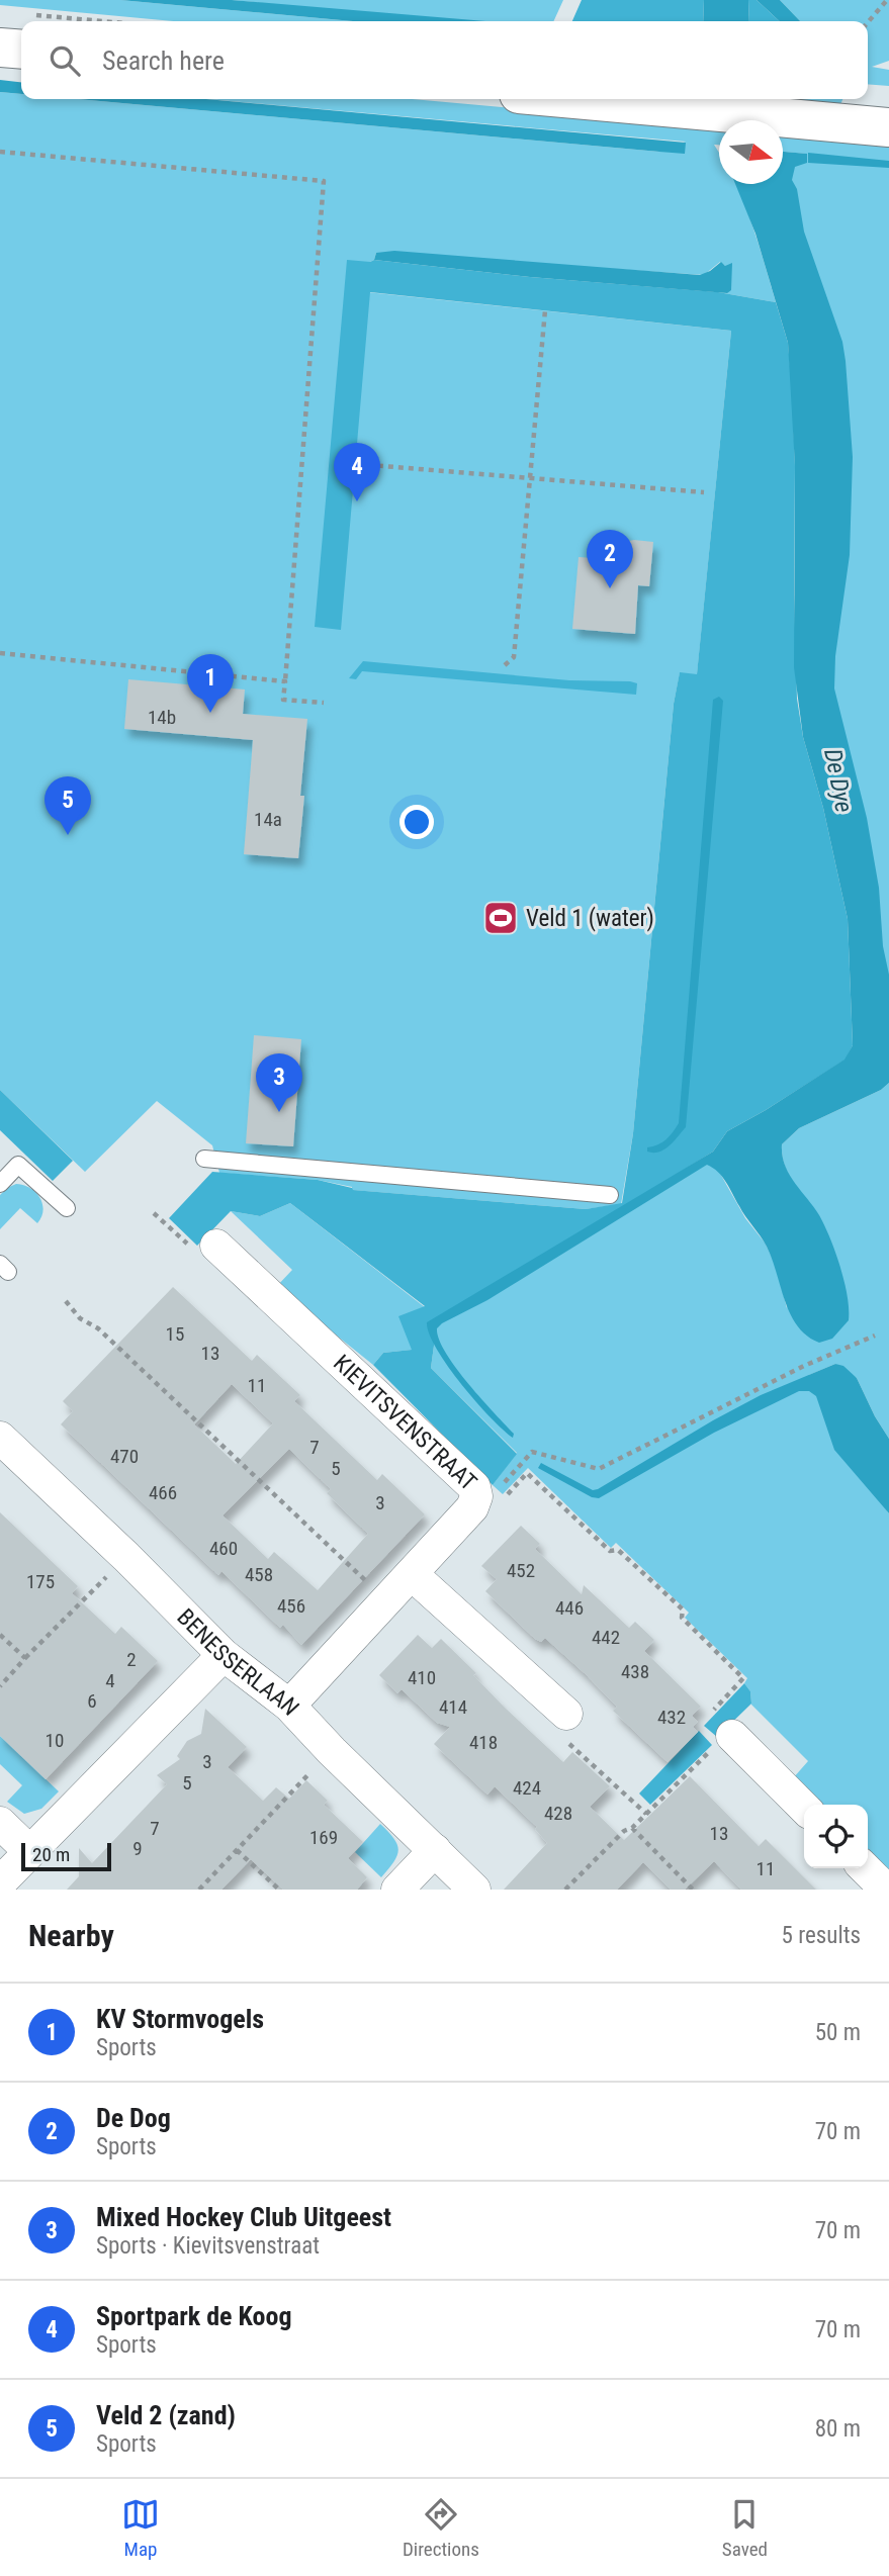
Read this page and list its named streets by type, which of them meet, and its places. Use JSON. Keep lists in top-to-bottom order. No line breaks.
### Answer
{"streets":{"street":["KIEVITSVENSTRAAT","BENESSERLAAN"]},"crossings":[["KIEVITSVENSTRAAT","BENESSERLAAN"]],"water":["De Dye"],"places":{"sports":["Veld 1 (water)"]},"house_numbers":["14b","14a","15","13","11","7","470","5","466","3","460","452","458","175","456","446","442","2","438","410","4","6","414","432","10","418","3","5","424","428","7","13","169","9","11"],"scale_bar":"20 m","north":"right","page":{"search":"Search here","pins":["4","2","1","5","3"],"scale":"20 m","heading":["Nearby","5 results"],"list":[{"mark":"1","name":"KV Stormvogels","note":"Sports","value":"50 m"},{"mark":"2","name":"De Dog","note":"Sports","value":"70 m"},{"mark":"3","name":"Mixed Hockey Club Uitgeest","note":"Sports · Kievitsvenstraat","value":"70 m"},{"mark":"4","name":"Sportpark de Koog","note":"Sports","value":"70 m"},{"mark":"5","name":"Veld 2 (zand)","note":"Sports","value":"80 m"}],"nav":["Map","Directions","Saved"]}}
